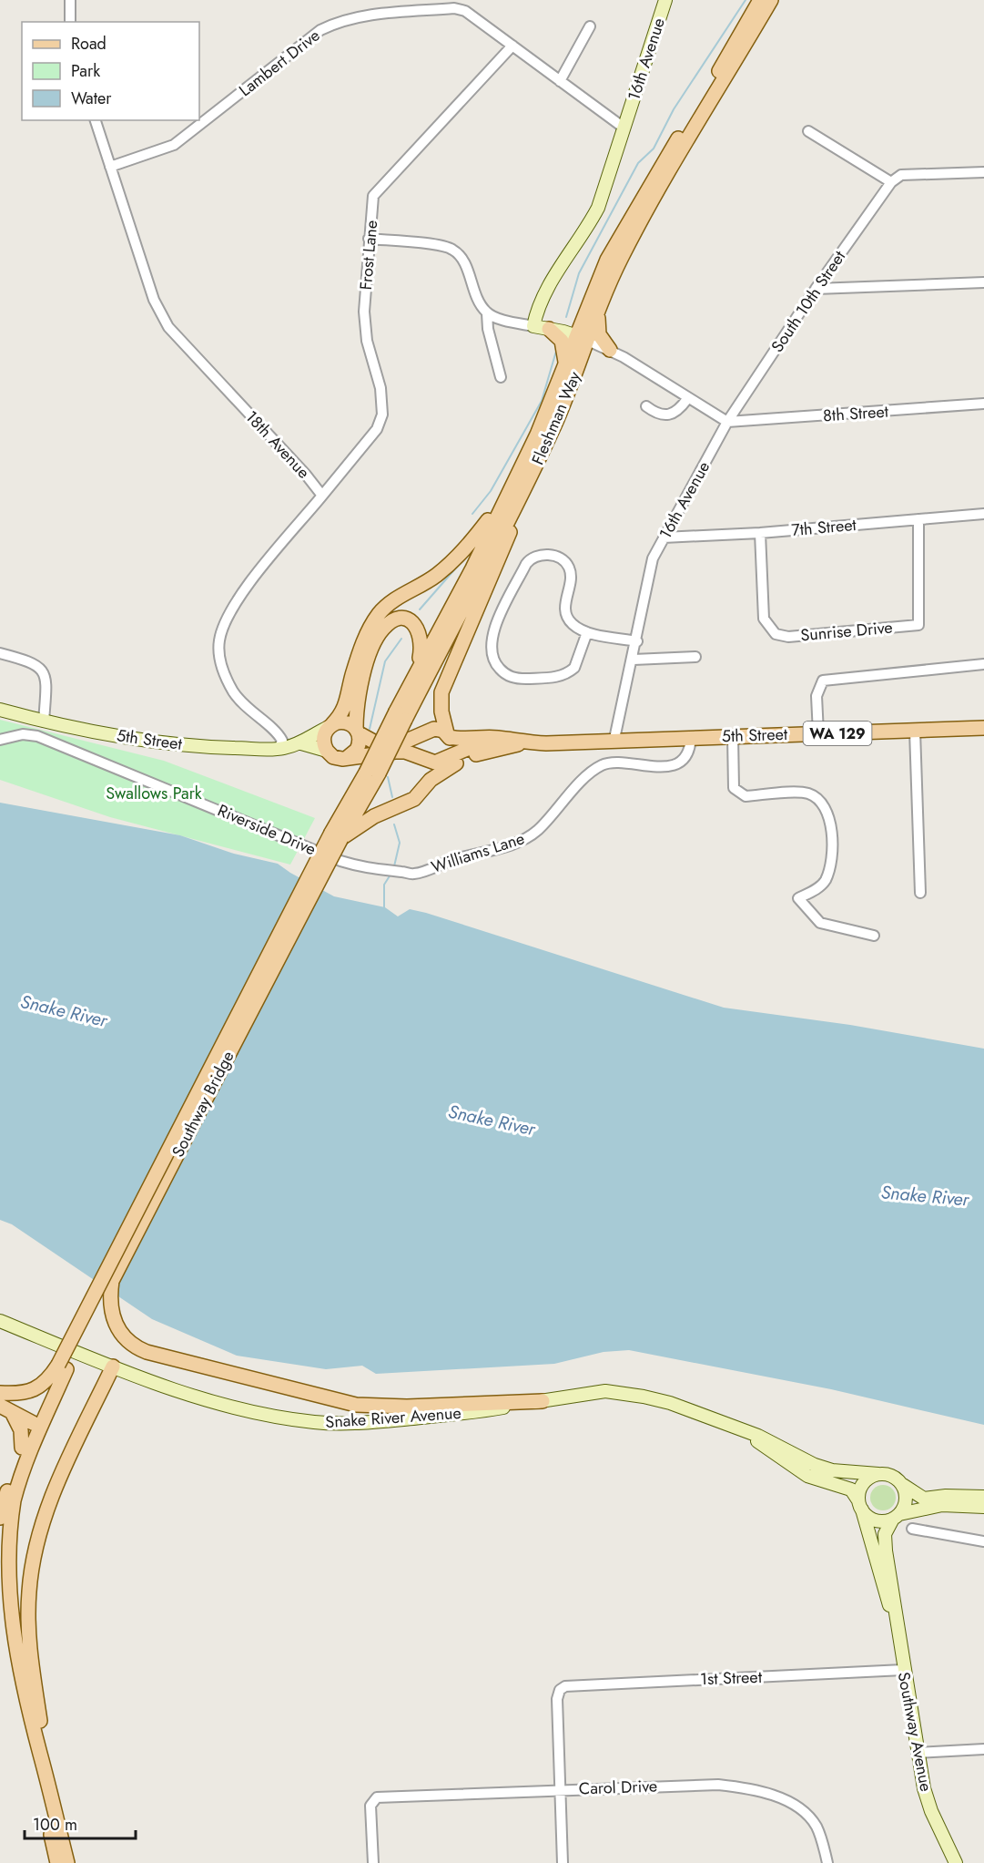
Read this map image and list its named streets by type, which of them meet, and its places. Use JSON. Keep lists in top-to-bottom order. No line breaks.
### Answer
{"streets":{"main road":["16th Avenue","Fleshman Way","WA 129","5th Street","Southway Bridge","Snake River Avenue","Southway Avenue"],"street":["Lambert Drive","Frost Lane","South 10th Street","8th Street","18th Avenue","7th Street","Sunrise Drive","Riverside Drive","Williams Lane","1st Street","Carol Drive"]},"crossings":[["16th Avenue","Lambert Drive"],["16th Avenue","South 10th Street"],["16th Avenue","8th Street"],["16th Avenue","7th Street"],["16th Avenue","5th Street"],["Lambert Drive","Frost Lane"],["Lambert Drive","18th Avenue"],["Frost Lane","18th Avenue"],["South 10th Street","8th Street"],["Fleshman Way","Southway Bridge"],["7th Street","Sunrise Drive"],["5th Street","Williams Lane"],["Riverside Drive","Williams Lane"],["Snake River Avenue","Southway Avenue"],["1st Street","Southway Avenue"],["1st Street","Carol Drive"]],"water":["Snake River"],"parks":["Swallows Park"],"legend":["Road","Park","Water"],"scale_bar":"100 m"}
